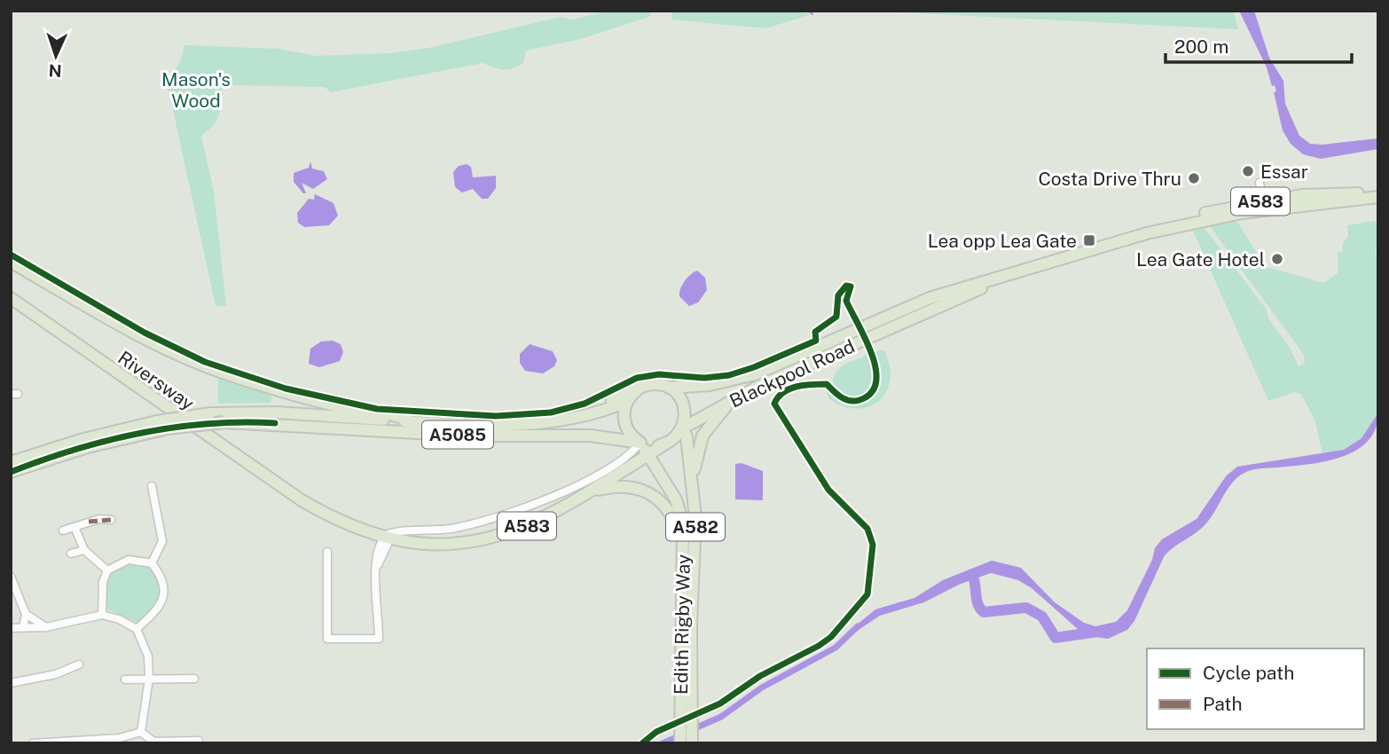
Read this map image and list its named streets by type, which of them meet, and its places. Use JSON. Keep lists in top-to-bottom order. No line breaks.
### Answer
{"streets":{"highway":["A583","Blackpool Road","Riversway","A5085","A582","Edith Rigby Way"]},"crossings":[["Blackpool Road","Riversway"],["Blackpool Road","A5085"],["Blackpool Road","Edith Rigby Way"],["Riversway","A5085"],["Riversway","Edith Rigby Way"],["A5085","Edith Rigby Way"]],"parks":["Mason's Wood"],"places":{"other":["Essar","Costa Drive Thru","Lea Gate Hotel"],"transit":["Lea opp Lea Gate"]},"legend":["Cycle path","Path"],"scale_bar":"200 m","north":"bottom"}
